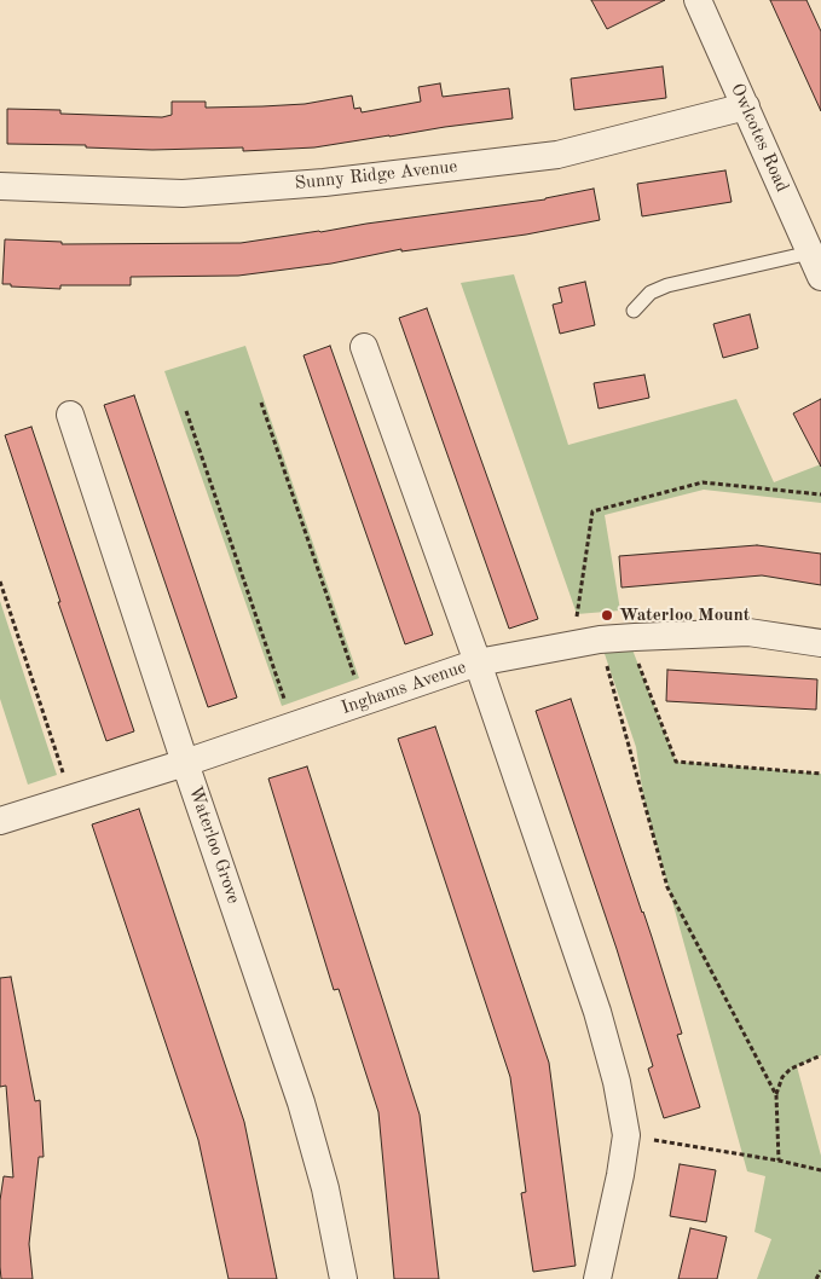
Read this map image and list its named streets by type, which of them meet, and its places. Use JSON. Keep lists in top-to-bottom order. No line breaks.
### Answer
{"streets":{"street":["Owlcotes Road","Sunny Ridge Avenue","Inghams Avenue","Waterloo Grove"]},"crossings":[["Owlcotes Road","Sunny Ridge Avenue"],["Inghams Avenue","Waterloo Grove"]],"places":["Waterloo Mount"]}
